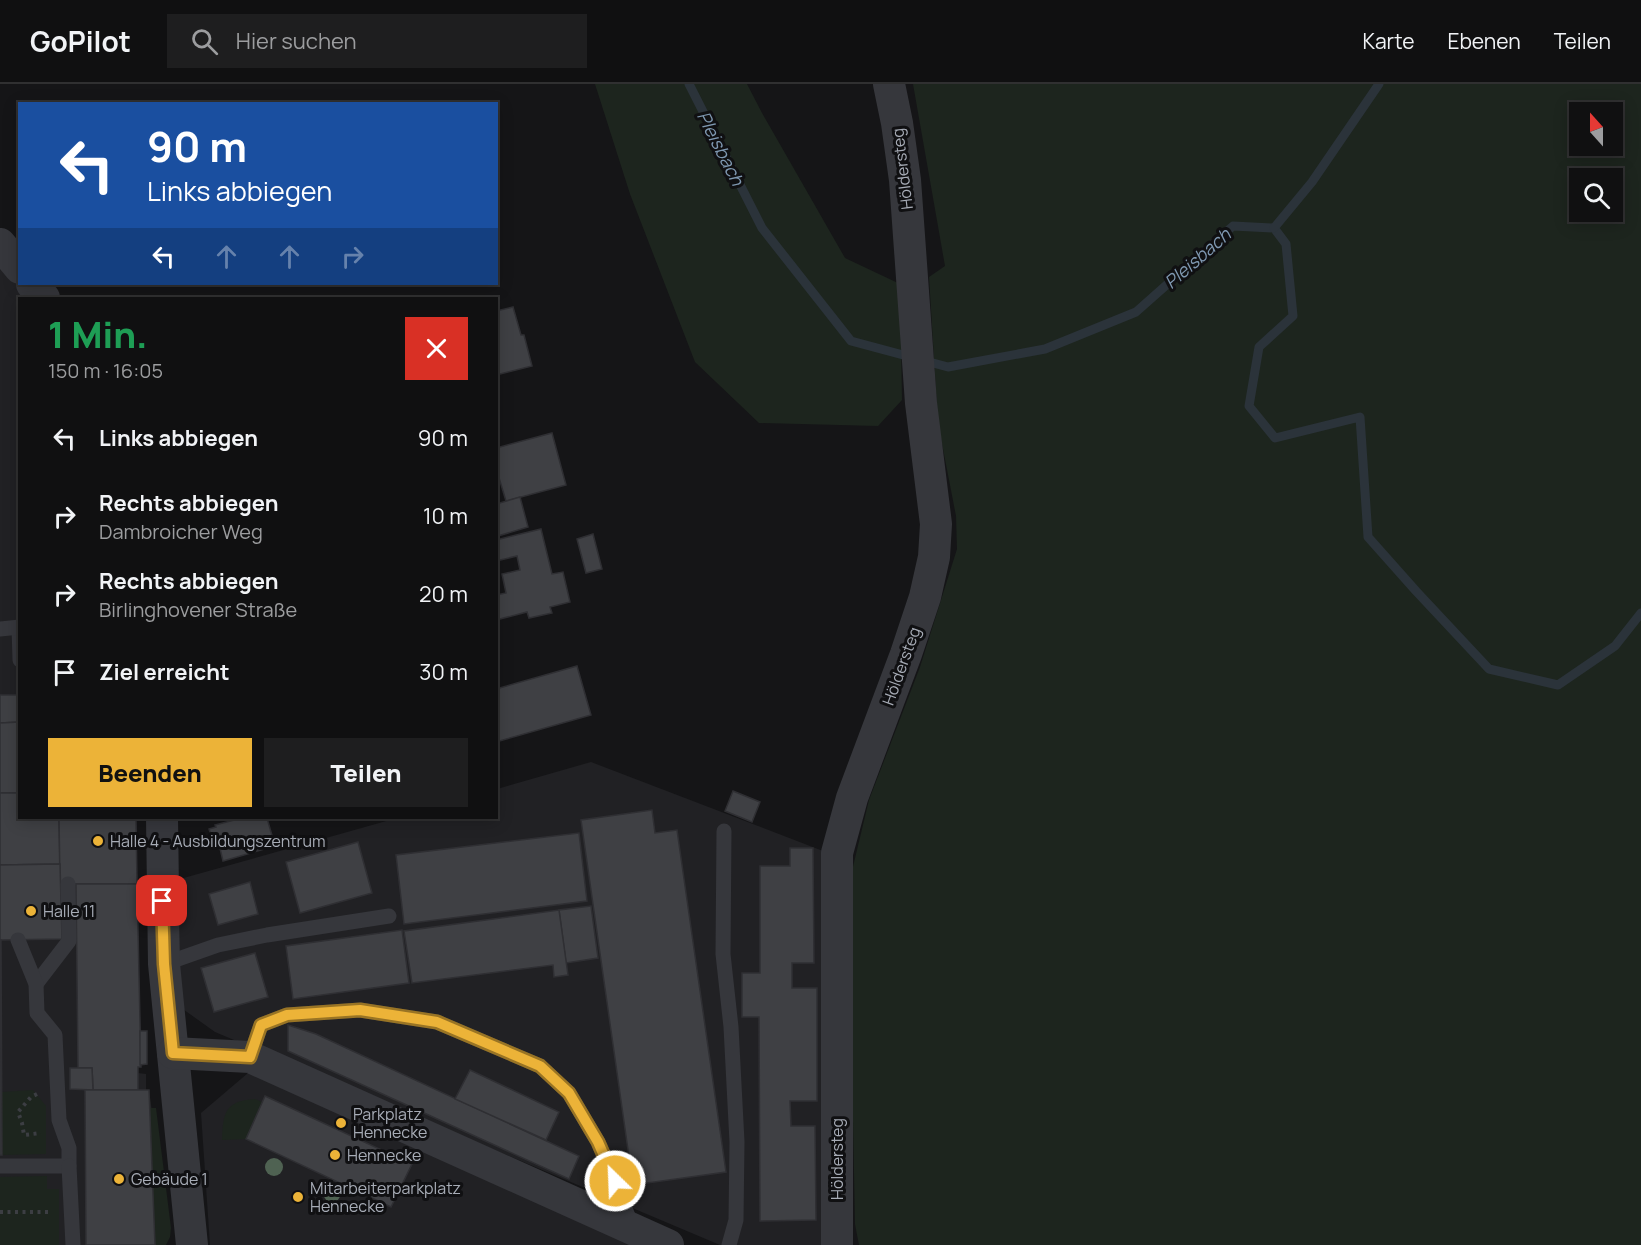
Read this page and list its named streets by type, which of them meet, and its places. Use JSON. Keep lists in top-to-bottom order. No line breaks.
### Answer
{"streets":{"street":["Höldersteg"]},"water":["Pleisbach"],"places":["Halle 4 - Ausbildungszentrum","Halle 11","Parkplatz Hennecke","Hennecke","Gebäude 1","Mitarbeiterparkplatz Hennecke"],"north":"top","page":{"header":"GoPilot","search":"Hier suchen","nav":["Karte","Ebenen","Teilen"],"turn":["90 m","Links abbiegen"],"heading":["1 Min.","150 m · 16:05"],"list":[{"name":"Links abbiegen","value":"90 m"},{"name":"Rechts abbiegen","note":"Dambroicher Weg","value":"10 m"},{"name":"Rechts abbiegen","note":"Birlinghovener Straße","value":"20 m"},{"name":"Ziel erreicht","value":"30 m"}],"buttons":["Beenden","Teilen"]}}
